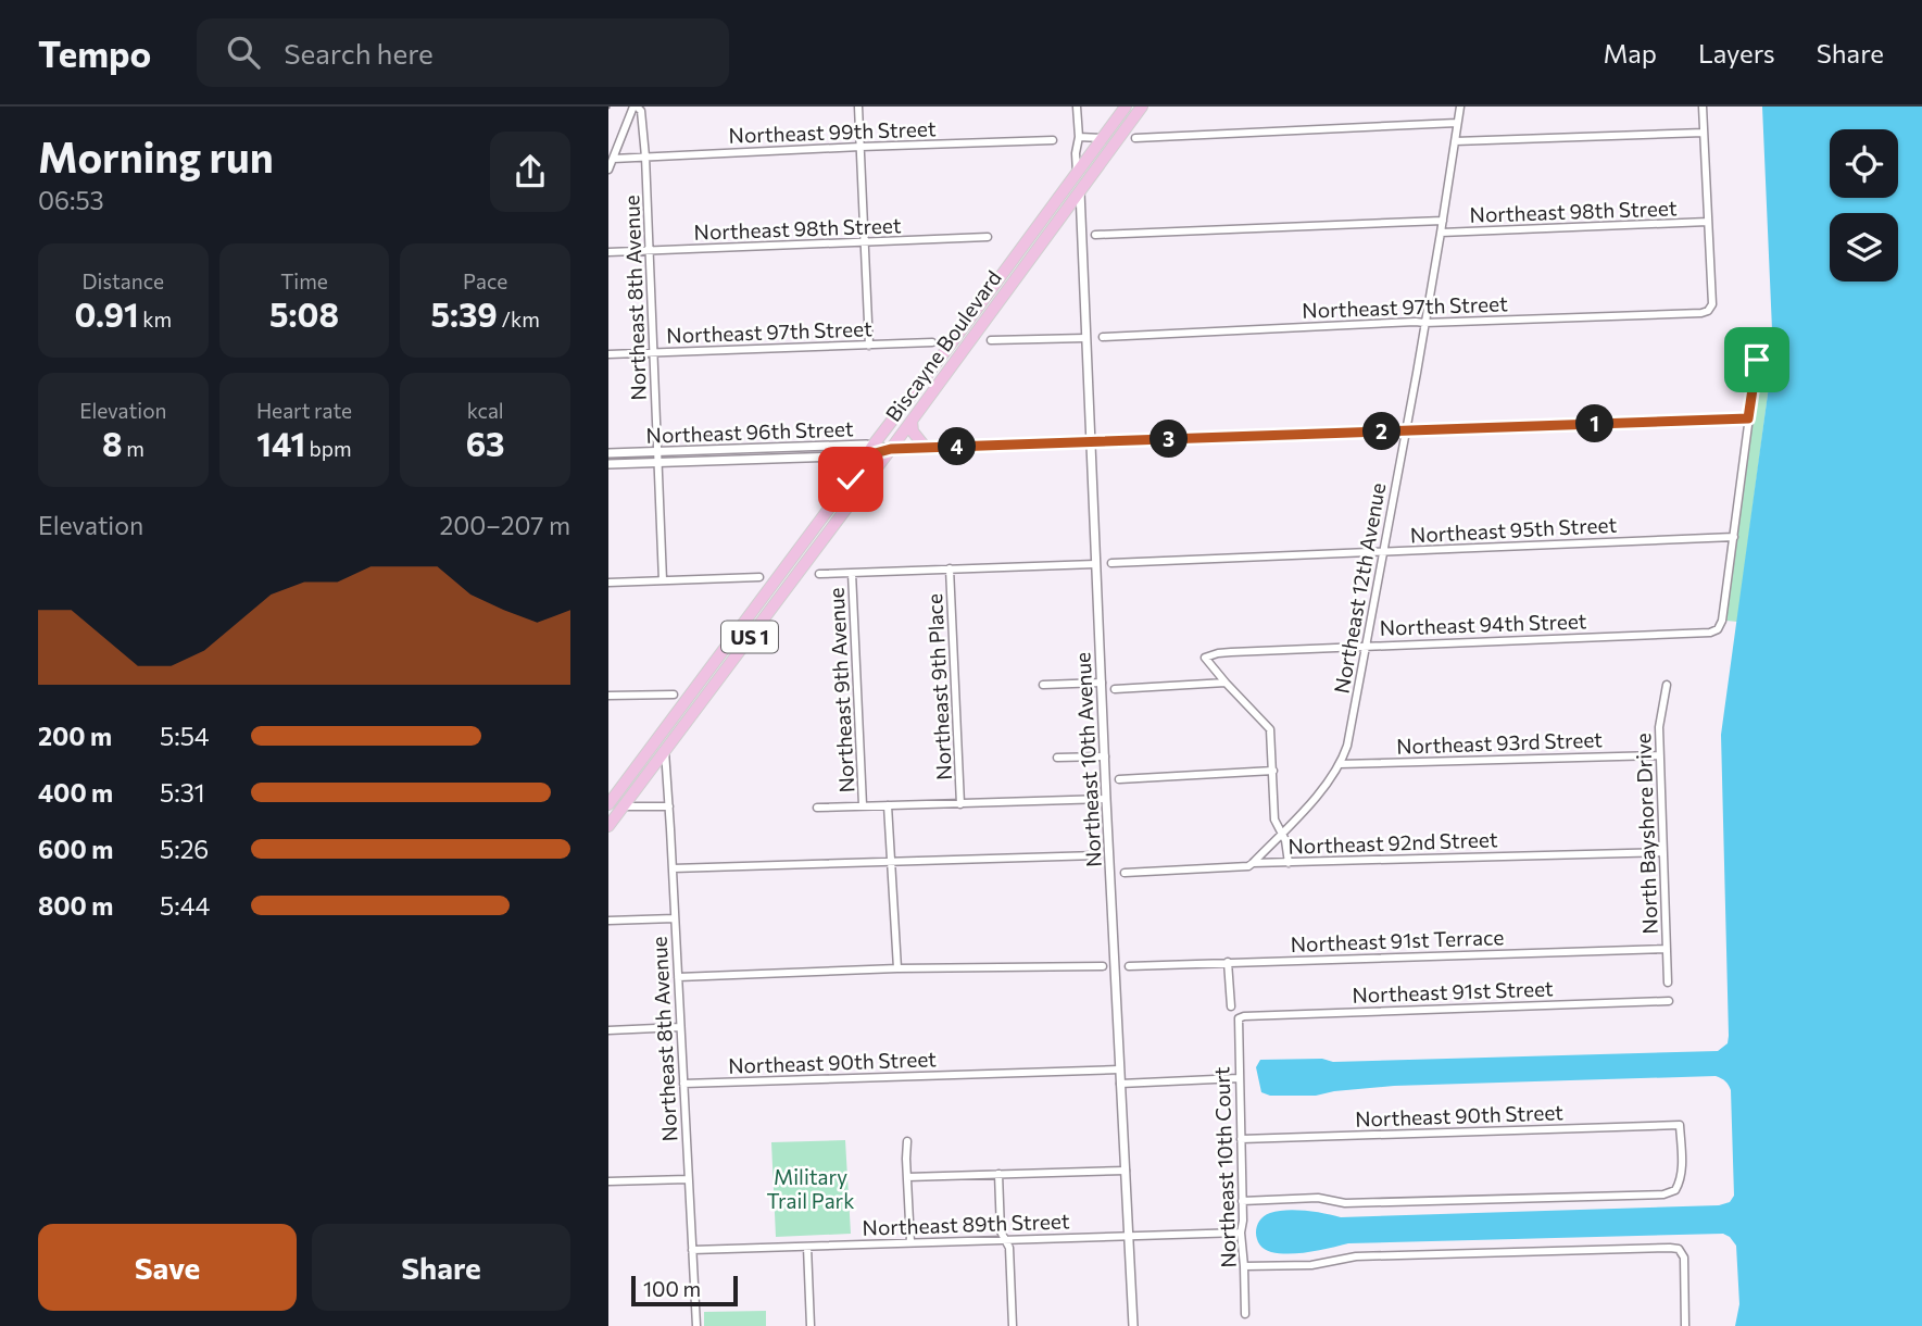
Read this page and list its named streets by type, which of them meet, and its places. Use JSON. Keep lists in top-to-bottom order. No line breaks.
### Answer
{"streets":{"main road":["Biscayne Boulevard","US 1"],"street":["Northeast 99th Street","Northeast 98th Street","Northeast 8th Avenue","Northeast 97th Street","Northeast 96th Street","Northeast 95th Street","Northeast 12th Avenue","Northeast 94th Street","Northeast 9th Place","Northeast 9th Avenue","Northeast 93rd Street","Northeast 10th Avenue","North Bayshore Drive","Northeast 92nd Street","Northeast 91st Terrace","Northeast 91st Street","Northeast 90th Street","Northeast 10th Court","Northeast 89th Street"]},"crossings":[["Northeast 99th Street","Northeast 8th Avenue"],["Northeast 98th Street","Northeast 8th Avenue"],["Northeast 98th Street","Northeast 97th Street"],["Northeast 98th Street","Northeast 12th Avenue"],["Northeast 8th Avenue","Northeast 97th Street"],["Northeast 8th Avenue","Biscayne Boulevard"],["Northeast 8th Avenue","Northeast 96th Street"],["Northeast 8th Avenue","Northeast 90th Street"],["Northeast 8th Avenue","Northeast 89th Street"],["Northeast 97th Street","Northeast 12th Avenue"],["Biscayne Boulevard","Northeast 96th Street"],["Biscayne Boulevard","Northeast 10th Avenue"],["Northeast 96th Street","Northeast 10th Avenue"],["Northeast 95th Street","Northeast 12th Avenue"],["Northeast 95th Street","Northeast 94th Street"],["Northeast 12th Avenue","Northeast 94th Street"],["Northeast 12th Avenue","Northeast 93rd Street"],["Northeast 12th Avenue","Northeast 92nd Street"],["Northeast 93rd Street","North Bayshore Drive"],["Northeast 10th Avenue","Northeast 90th Street"],["Northeast 10th Avenue","Northeast 89th Street"],["North Bayshore Drive","Northeast 92nd Street"],["North Bayshore Drive","Northeast 91st Terrace"],["Northeast 91st Street","Northeast 10th Court"],["Northeast 90th Street","Northeast 10th Court"],["Northeast 10th Court","Northeast 89th Street"]],"parks":["Military Trail Park"],"scale_bar":"100 m","page":{"header":"Tempo","search":"Search here","nav":["Map","Layers","Share"],"heading":["Morning run","06:53"],"stats":[["Distance","0.91 km"],["Time","5:08"],["Pace","5:39 /km"],["Elevation","8 m"],["Heart rate","141 bpm"],["kcal","63"]],"pins":["1","2","3","4"],"chart":["Elevation","200–207 m"],"list":[{"name":"200 m","note":"5:54"},{"name":"400 m","note":"5:31"},{"name":"600 m","note":"5:26"},{"name":"800 m","note":"5:44"}],"buttons":["Save","Share"],"scale":"100 m"}}
